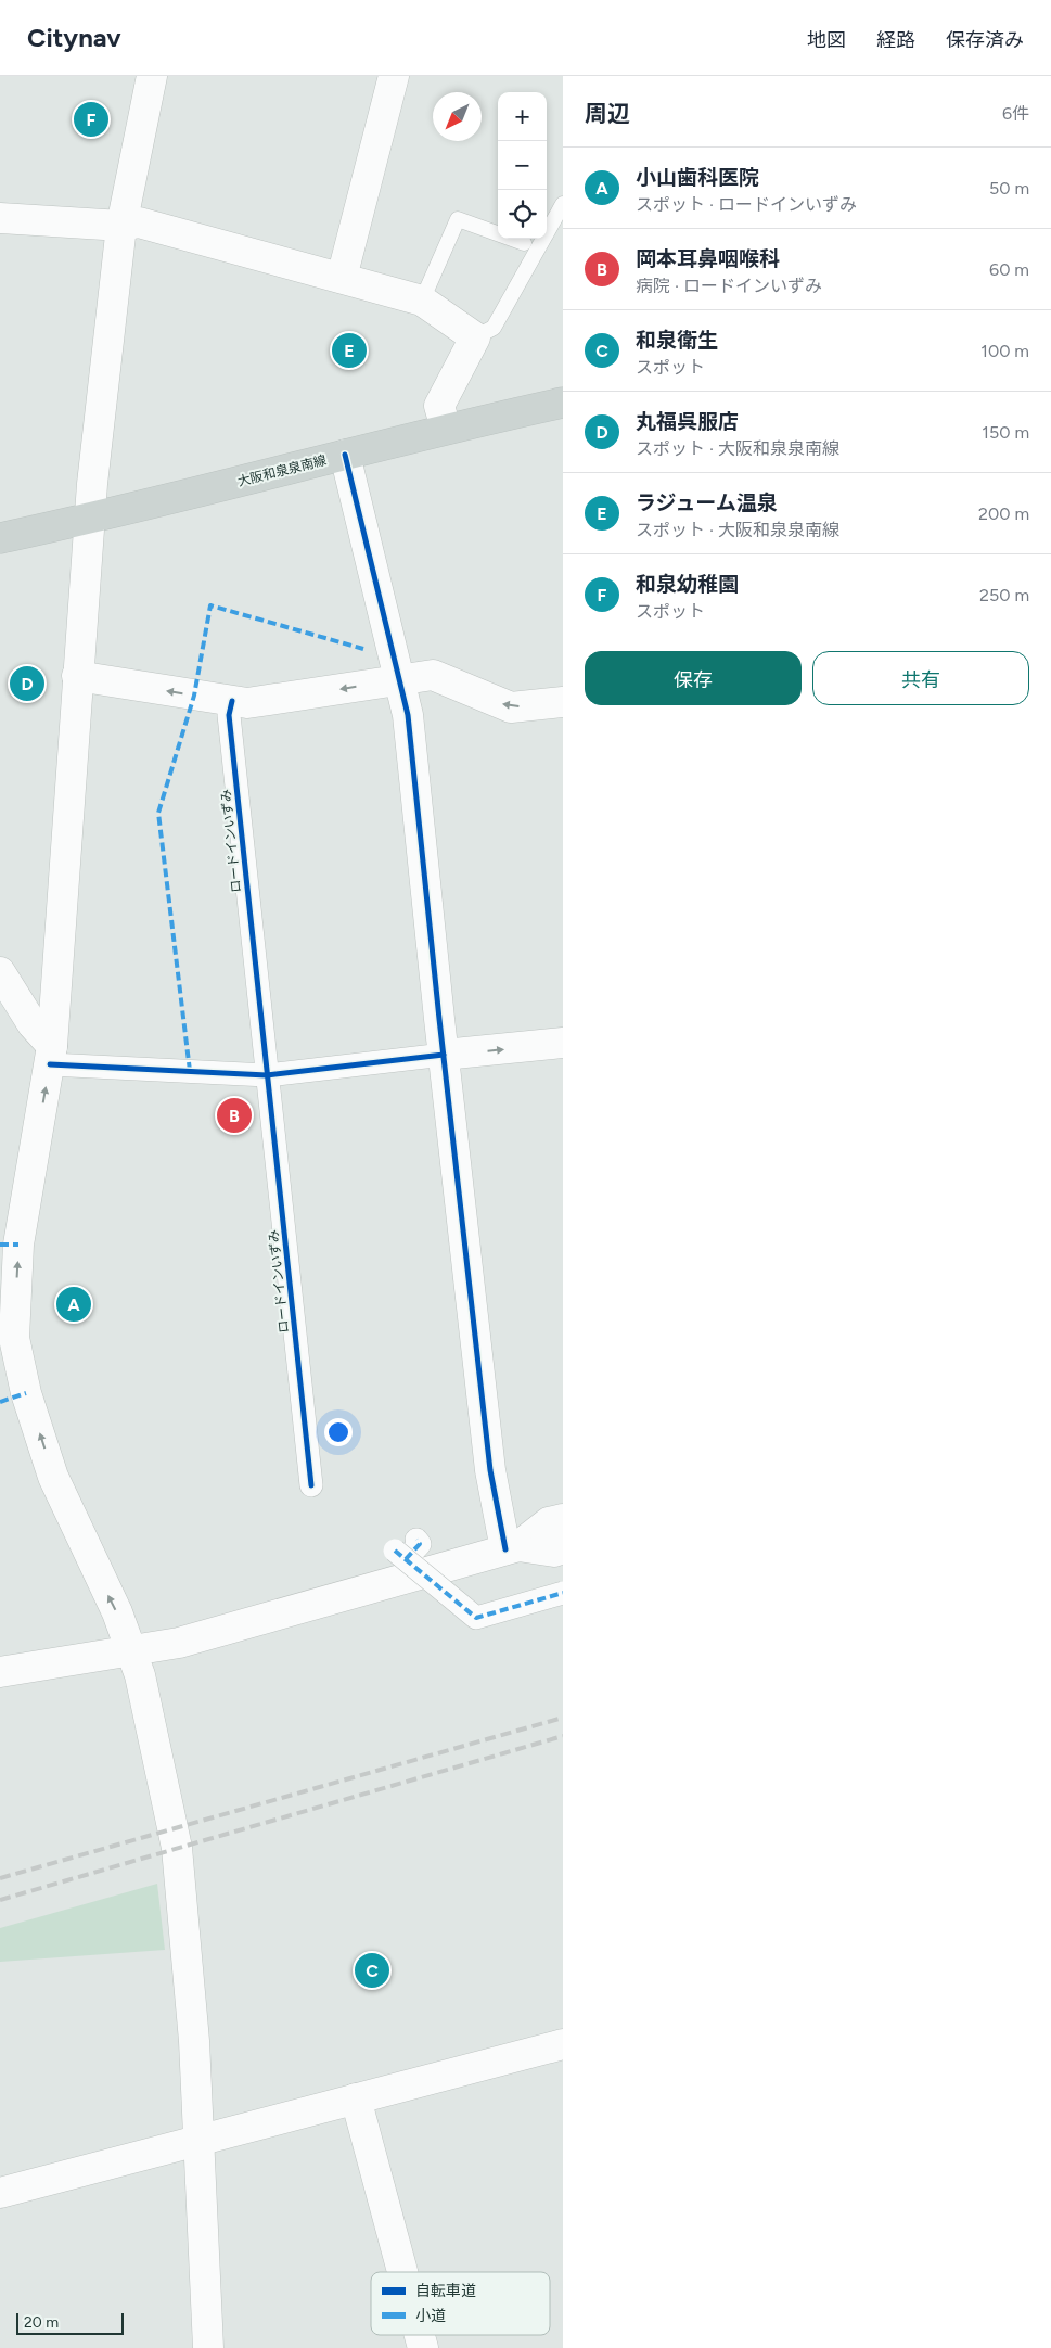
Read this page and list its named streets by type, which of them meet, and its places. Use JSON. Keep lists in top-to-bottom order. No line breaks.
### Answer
{"streets":{"main road":["大阪和泉泉南線"],"street":["ロードインいずみ"]},"legend":["自転車道","小道"],"scale_bar":"20 m","north":"bottom left","page":{"header":"Citynav","nav":["地図","経路","保存済み"],"heading":["周辺","6件"],"map_buttons":["+","−"],"pins":["F","E","D","B","A","C"],"list":[{"mark":"A","name":"小山歯科医院","note":"スポット · ロードインいずみ","value":"50 m"},{"mark":"B","name":"岡本耳鼻咽喉科","note":"病院 · ロードインいずみ","value":"60 m"},{"mark":"C","name":"和泉衛生","note":"スポット","value":"100 m"},{"mark":"D","name":"丸福呉服店","note":"スポット · 大阪和泉泉南線","value":"150 m"},{"mark":"E","name":"ラジューム温泉","note":"スポット · 大阪和泉泉南線","value":"200 m"},{"mark":"F","name":"和泉幼稚園","note":"スポット","value":"250 m"}],"buttons":["保存","共有"],"scale":"20 m"}}
